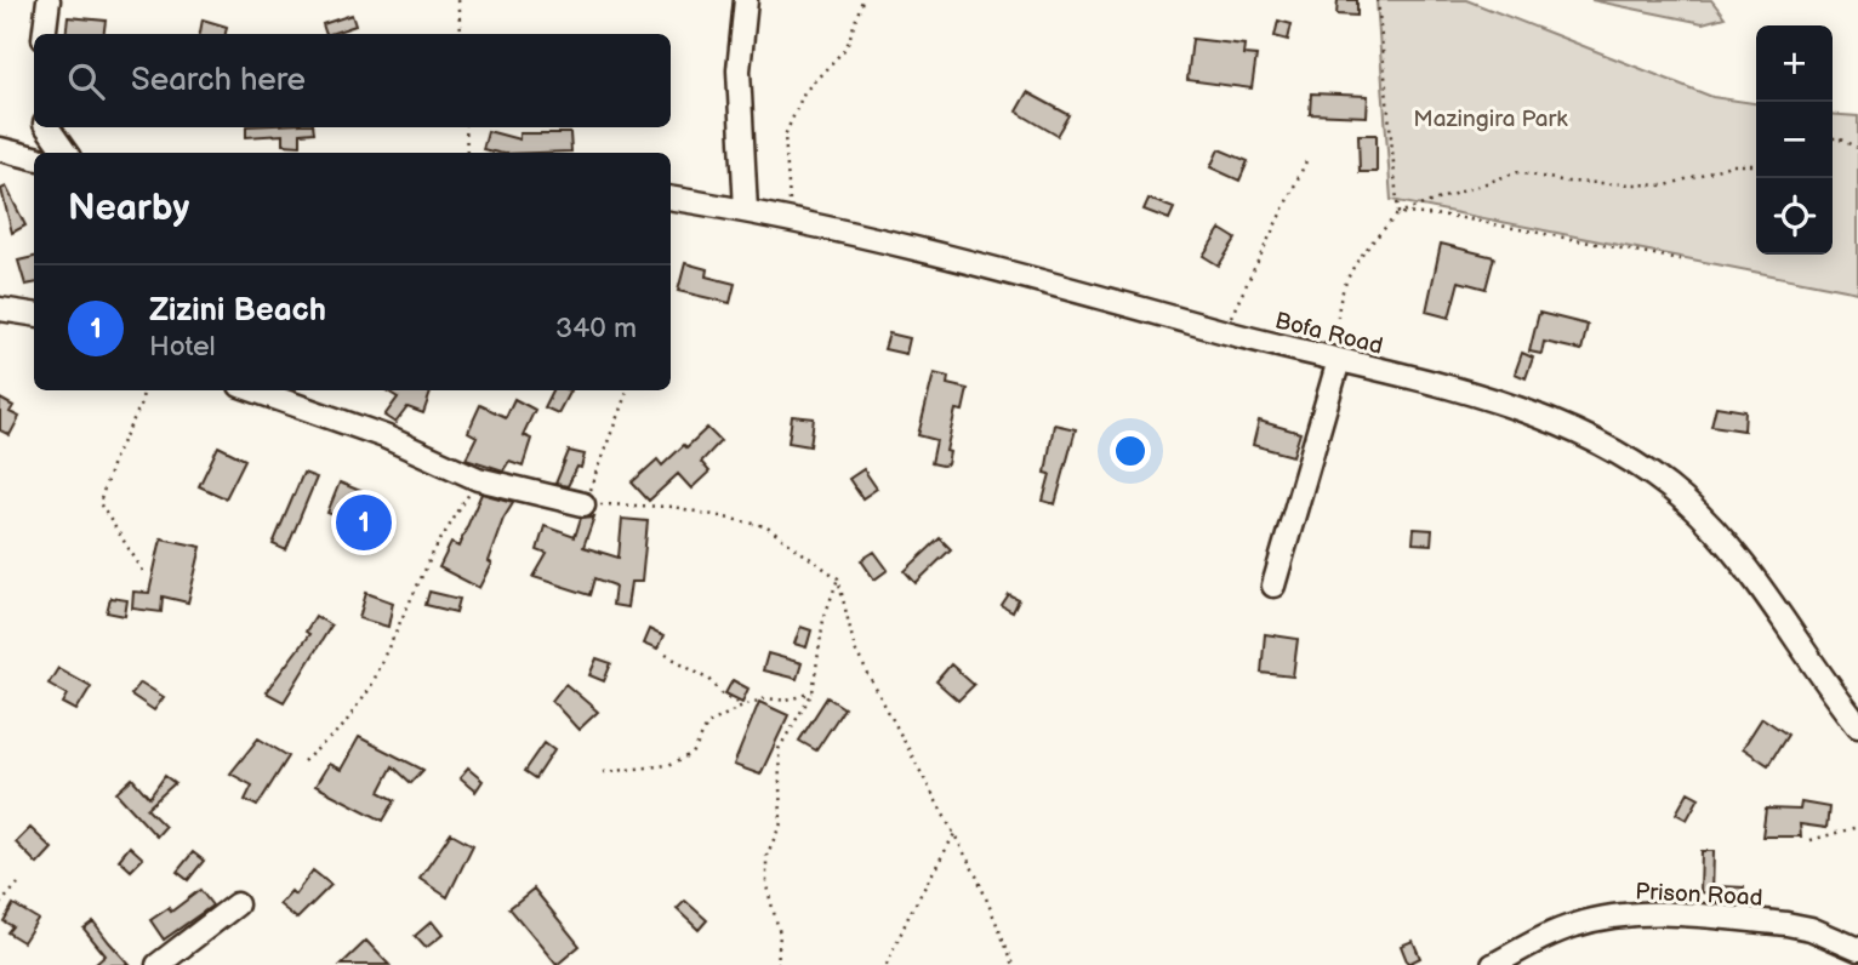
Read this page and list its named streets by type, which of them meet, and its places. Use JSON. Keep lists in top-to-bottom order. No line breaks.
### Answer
{"streets":{"street":["Bofa Road","Prison Road"]},"parks":["Mazingira Park"],"page":{"map_buttons":["+","−"],"search":"Search here","heading":"Nearby","list":[{"mark":"1","name":"Zizini Beach","note":"Hotel","value":"340 m"}],"pins":"1"}}
